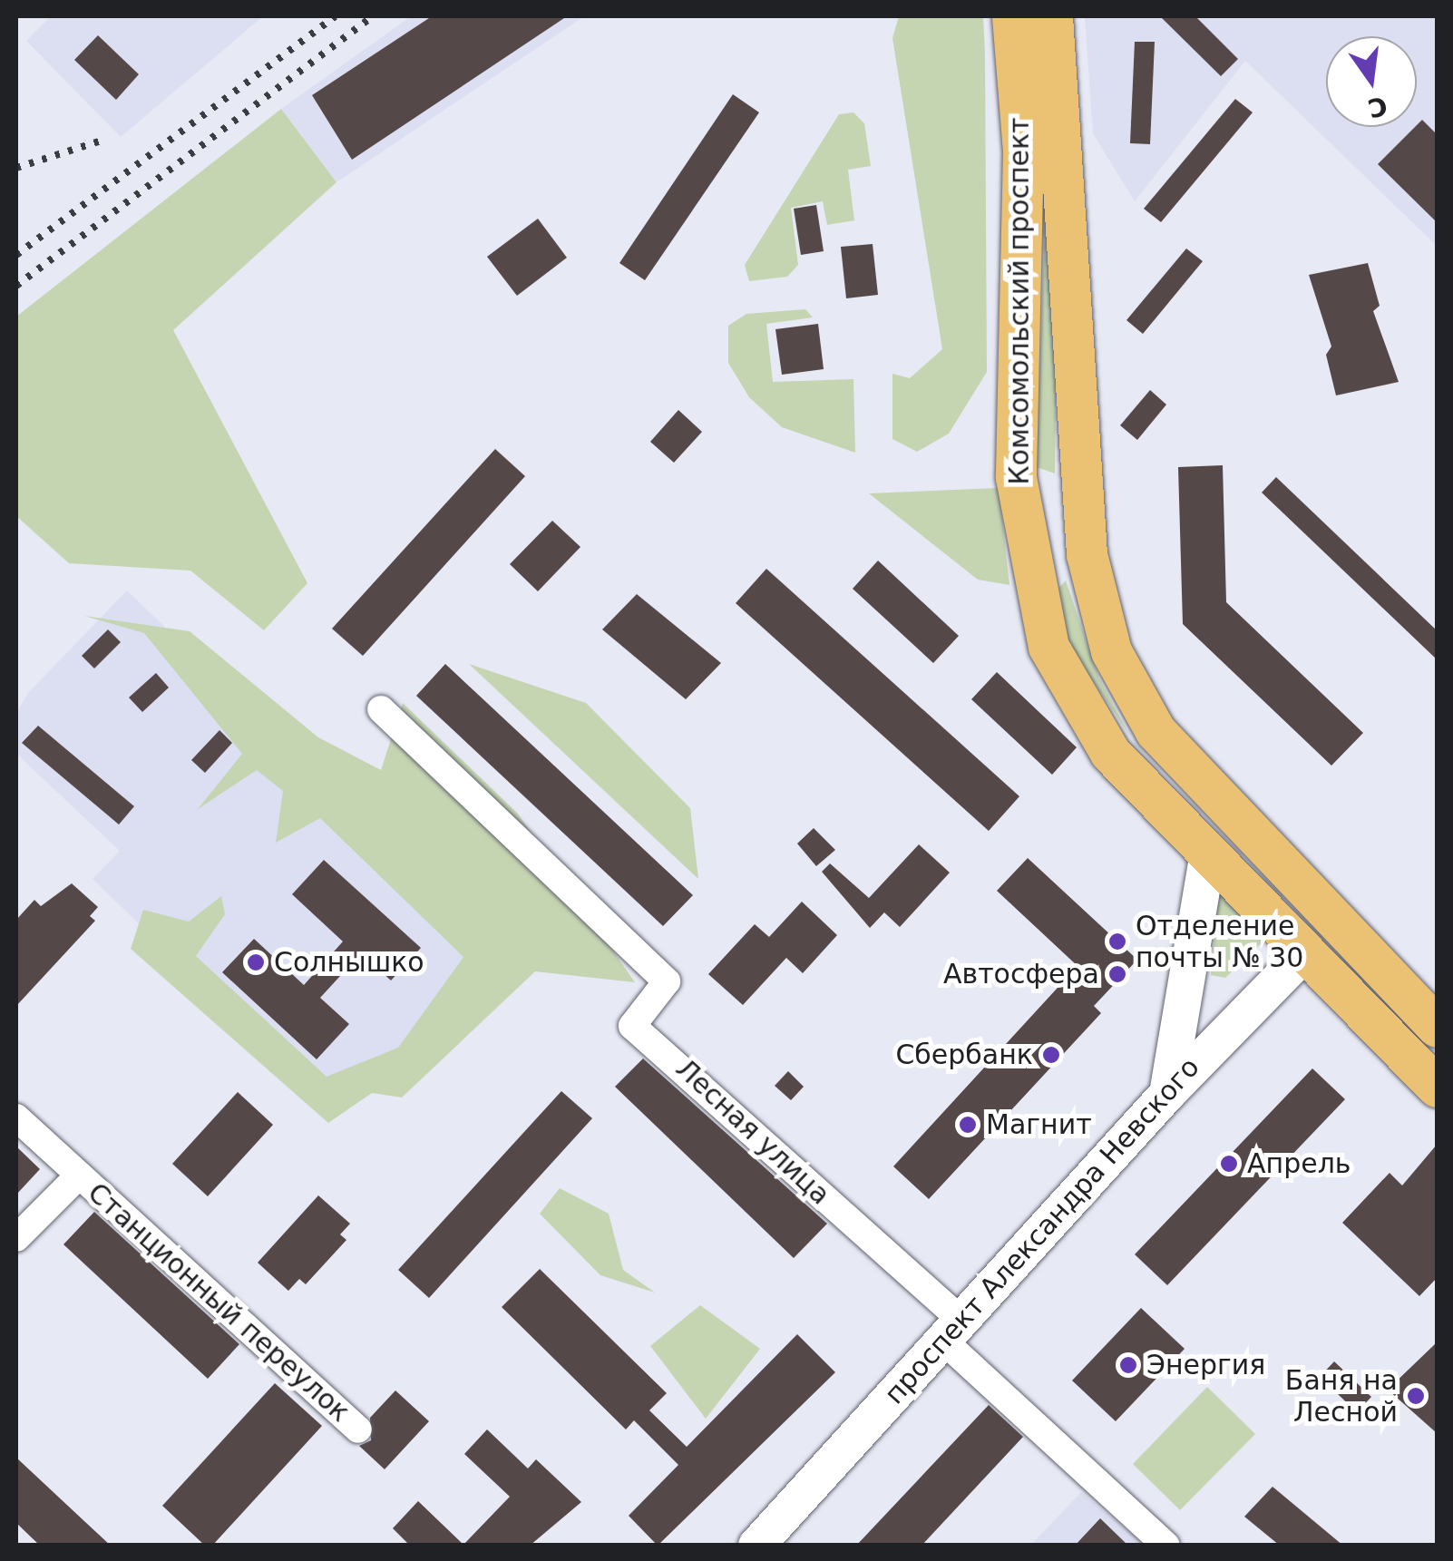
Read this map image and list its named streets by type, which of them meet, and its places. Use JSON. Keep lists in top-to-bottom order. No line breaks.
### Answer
{"streets":{"main road":["Комсомольский проспект","проспект Александра Невского"],"street":["Лесная улица","Станционный переулок"]},"crossings":[["Комсомольский проспект","проспект Александра Невского"],["Лесная улица","проспект Александра Невского"]],"places":["Отделение почты № 30","Солнышко","Автосфера","Сбербанк","Магнит","Апрель","Энергия","Баня на Лесной"],"north":"bottom"}
